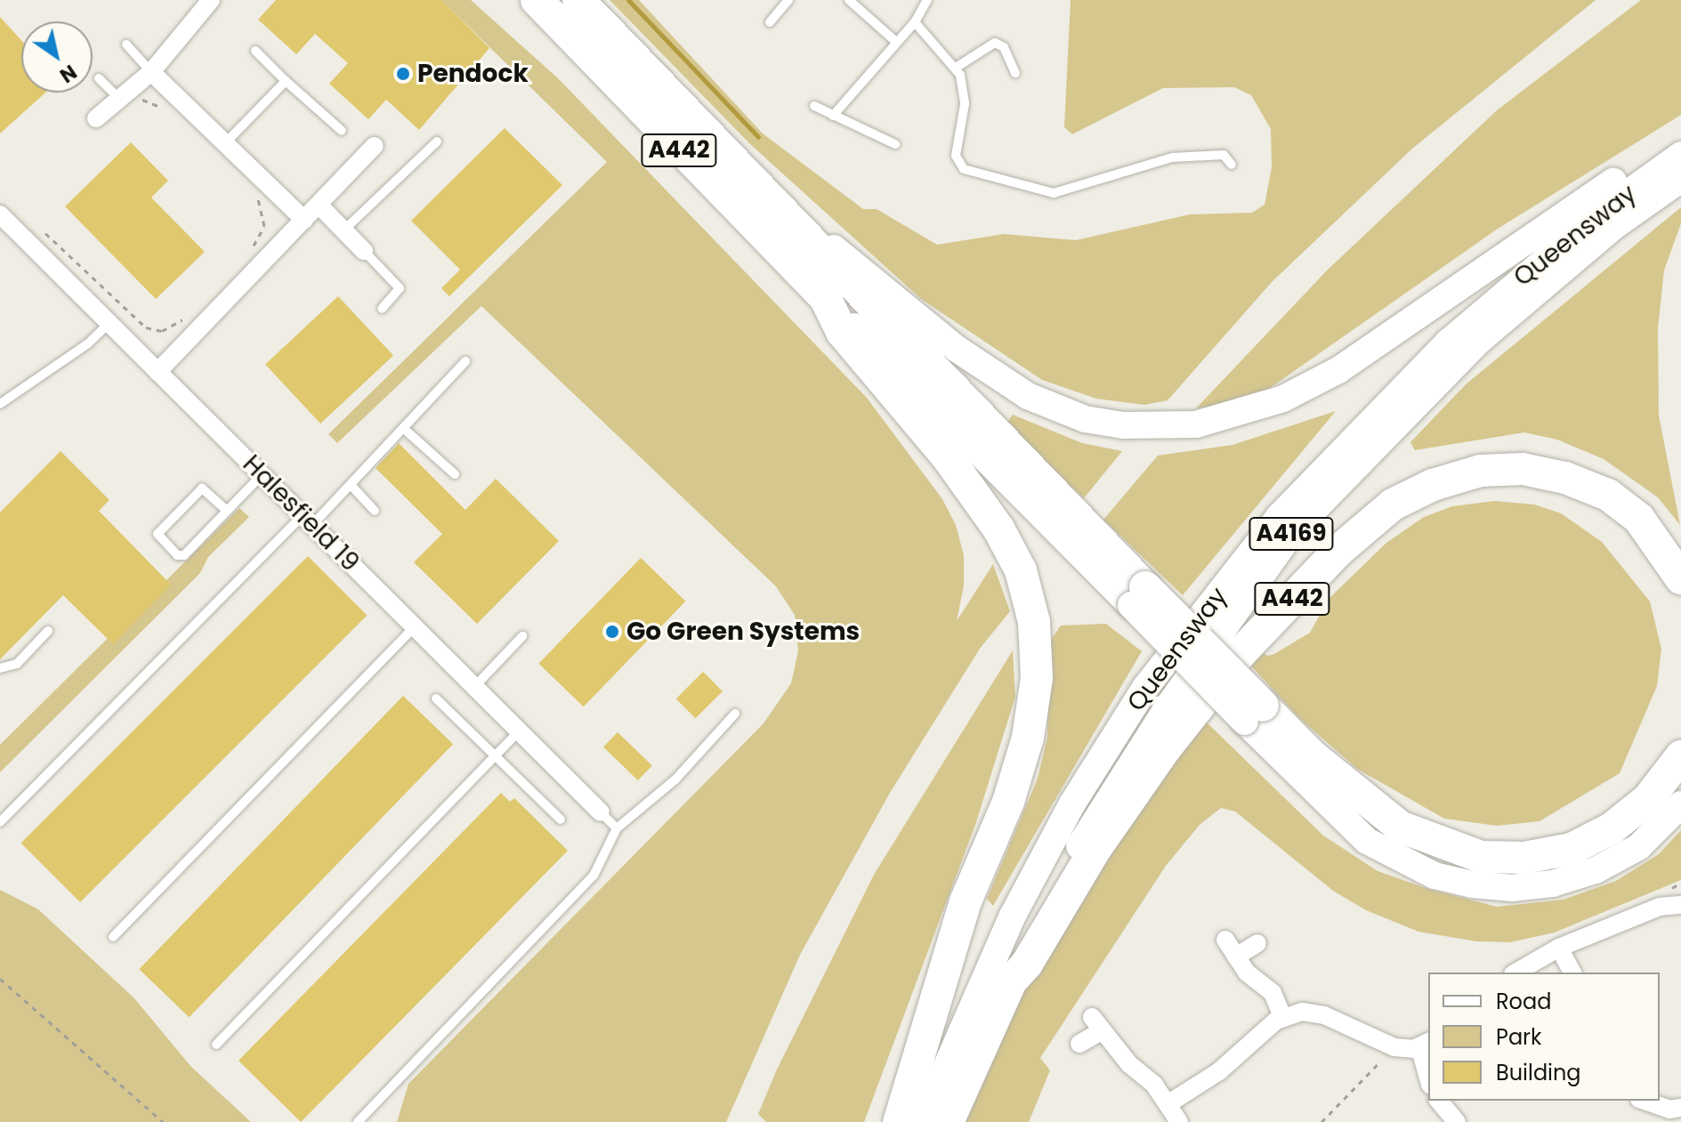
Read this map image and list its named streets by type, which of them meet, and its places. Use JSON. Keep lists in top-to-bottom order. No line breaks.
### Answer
{"streets":{"highway":["A442","Queensway"],"main road":["A4169"],"street":["Halesfield 19"]},"crossings":[["A442","Queensway"]],"places":["Pendock","Go Green Systems"],"legend":["Road","Park","Building"],"north":"bottom right"}
